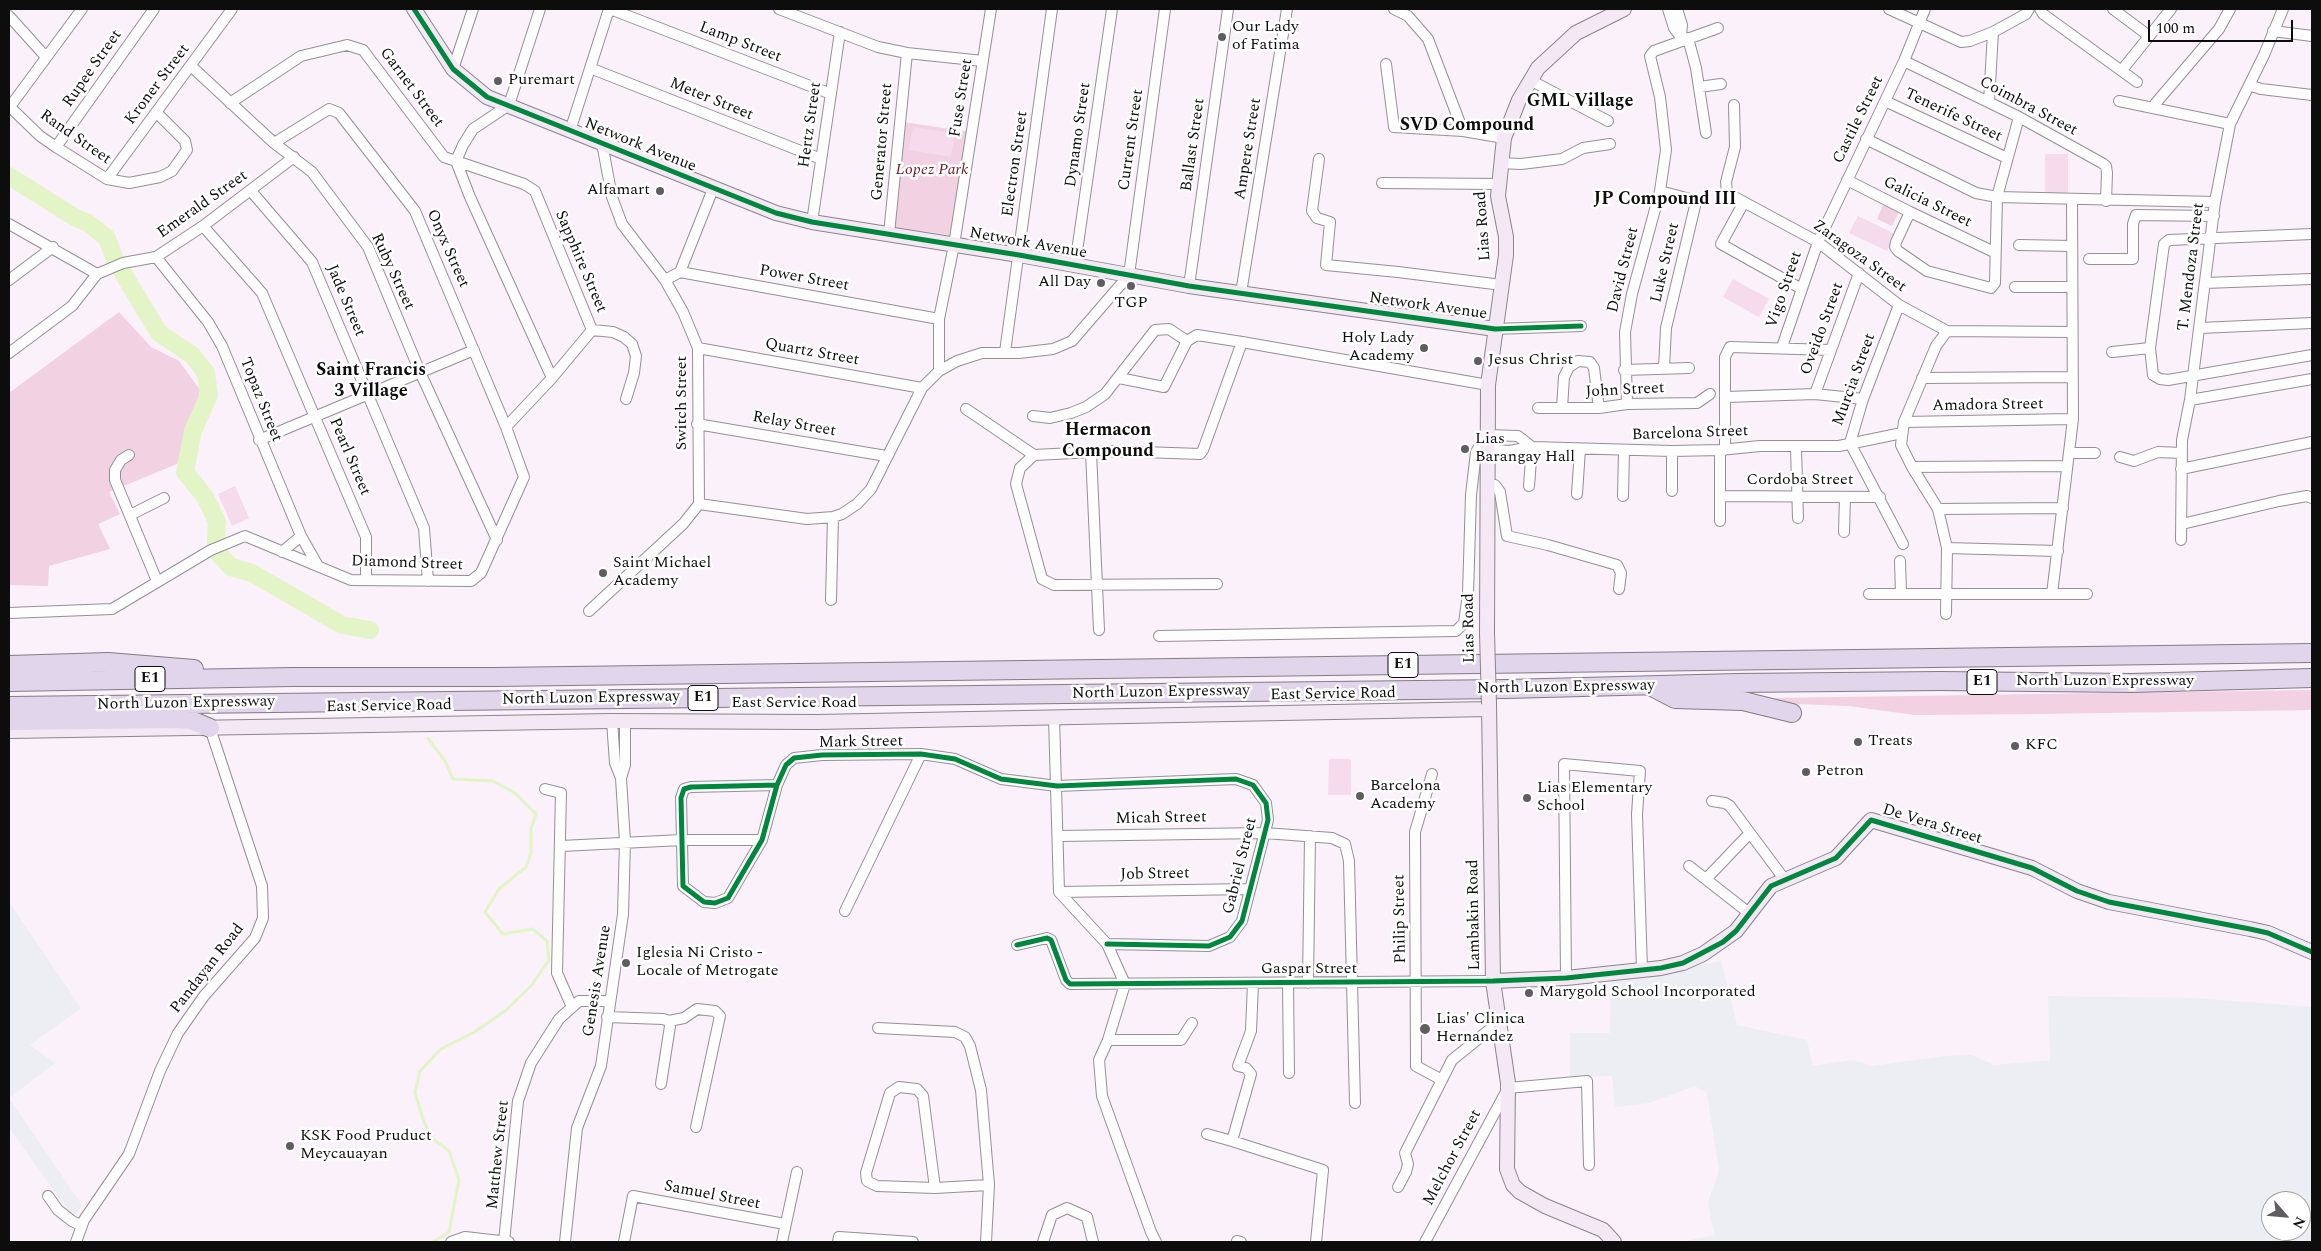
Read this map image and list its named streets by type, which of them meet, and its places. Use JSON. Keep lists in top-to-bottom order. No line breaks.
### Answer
{"streets":{"highway":["E1","North Luzon Expressway"],"main road":["Network Avenue","Lias Road","East Service Road","De Vera Street","Lambakin Road"],"street":["Lamp Street","Rupee Street","Kroner Street","Garnet Street","Fuse Street","Meter Street","Coimbra Street","Tenerife Street","Castile Street","Hertz Street","Dynamo Street","Rand Street","Current Street","Generator Street","Ballast Street","Ampere Street","Electron Street","Galicia Street","Emerald Street","Onyx Street","Zaragoza Street","Sapphire Street","Luke Street","T. Mendoza Street","David Street","Ruby Street","Power Street","Vigo Street","Jade Street","Oveido Street","Quartz Street","Murcia Street","John Street","Topaz Street","Switch Street","Amadora Street","Relay Street","Barcelona Street","Pearl Street","Cordoba Street","Diamond Street","Mark Street","Micah Street","Gabriel Street","Job Street","Philip Street","Pandayan Road","Gaspar Street","Genesis Avenue","Matthew Street","Melchor Street","Samuel Street"]},"crossings":[["Lamp Street","Hertz Street"],["Rupee Street","Rand Street"],["Kroner Street","Rand Street"],["Kroner Street","Ruby Street"],["Garnet Street","Sapphire Street"],["Garnet Street","Ruby Street"],["Fuse Street","Network Avenue"],["Fuse Street","Power Street"],["Meter Street","Hertz Street"],["Coimbra Street","Castile Street"],["Tenerife Street","Castile Street"],["Castile Street","Galicia Street"],["Castile Street","Zaragoza Street"],["Castile Street","Vigo Street"],["Hertz Street","Network Avenue"],["Dynamo Street","Network Avenue"],["Current Street","Network Avenue"],["Generator Street","Network Avenue"],["Ballast Street","Network Avenue"],["Network Avenue","Ampere Street"],["Network Avenue","Electron Street"],["Network Avenue","Lias Road"],["Network Avenue","Switch Street"],["Emerald Street","Ruby Street"],["Emerald Street","Jade Street"],["Emerald Street","Topaz Street"],["Emerald Street","Pearl Street"],["Lias Road","Barcelona Street"],["Lias Road","East Service Road"],["Lias Road","Lambakin Road"],["Onyx Street","Ruby Street"],["Onyx Street","Diamond Street"],["Zaragoza Street","Vigo Street"],["Zaragoza Street","Oveido Street"],["Zaragoza Street","Murcia Street"],["Luke Street","David Street"],["David Street","John Street"],["Ruby Street","Diamond Street"],["Jade Street","Diamond Street"],["Quartz Street","Switch Street"],["Murcia Street","Barcelona Street"],["Murcia Street","Cordoba Street"],["Topaz Street","Diamond Street"],["Switch Street","Relay Street"],["Pearl Street","Diamond Street"],["East Service Road","Lambakin Road"],["East Service Road","Pandayan Road"],["East Service Road","Genesis Avenue"],["Mark Street","Gabriel Street"],["Micah Street","Gabriel Street"],["Micah Street","Gaspar Street"],["De Vera Street","Lambakin Road"],["De Vera Street","Gaspar Street"],["Gabriel Street","Job Street"],["Lambakin Road","Gaspar Street"],["Lambakin Road","Melchor Street"],["Philip Street","Gaspar Street"]],"districts":["GML Village","SVD Compound","JP Compound III","Saint Francis 3 Village","Hermacon Compound"],"parks":["Lopez Park"],"places":["Our Lady of Fatima","Puremart","Alfamart","All Day","TGP","Holy Lady Academy","Jesus Christ","Lias Barangay Hall","Saint Michael Academy","Treats","KFC","Petron","Barcelona Academy","Lias Elementary School","Iglesia Ni Cristo - Locale of Metrogate","Marygold School Incorporated","Lias' Clinica Hernandez","KSK Food Pruduct Meycauayan"],"scale_bar":"100 m","north":"bottom right"}
